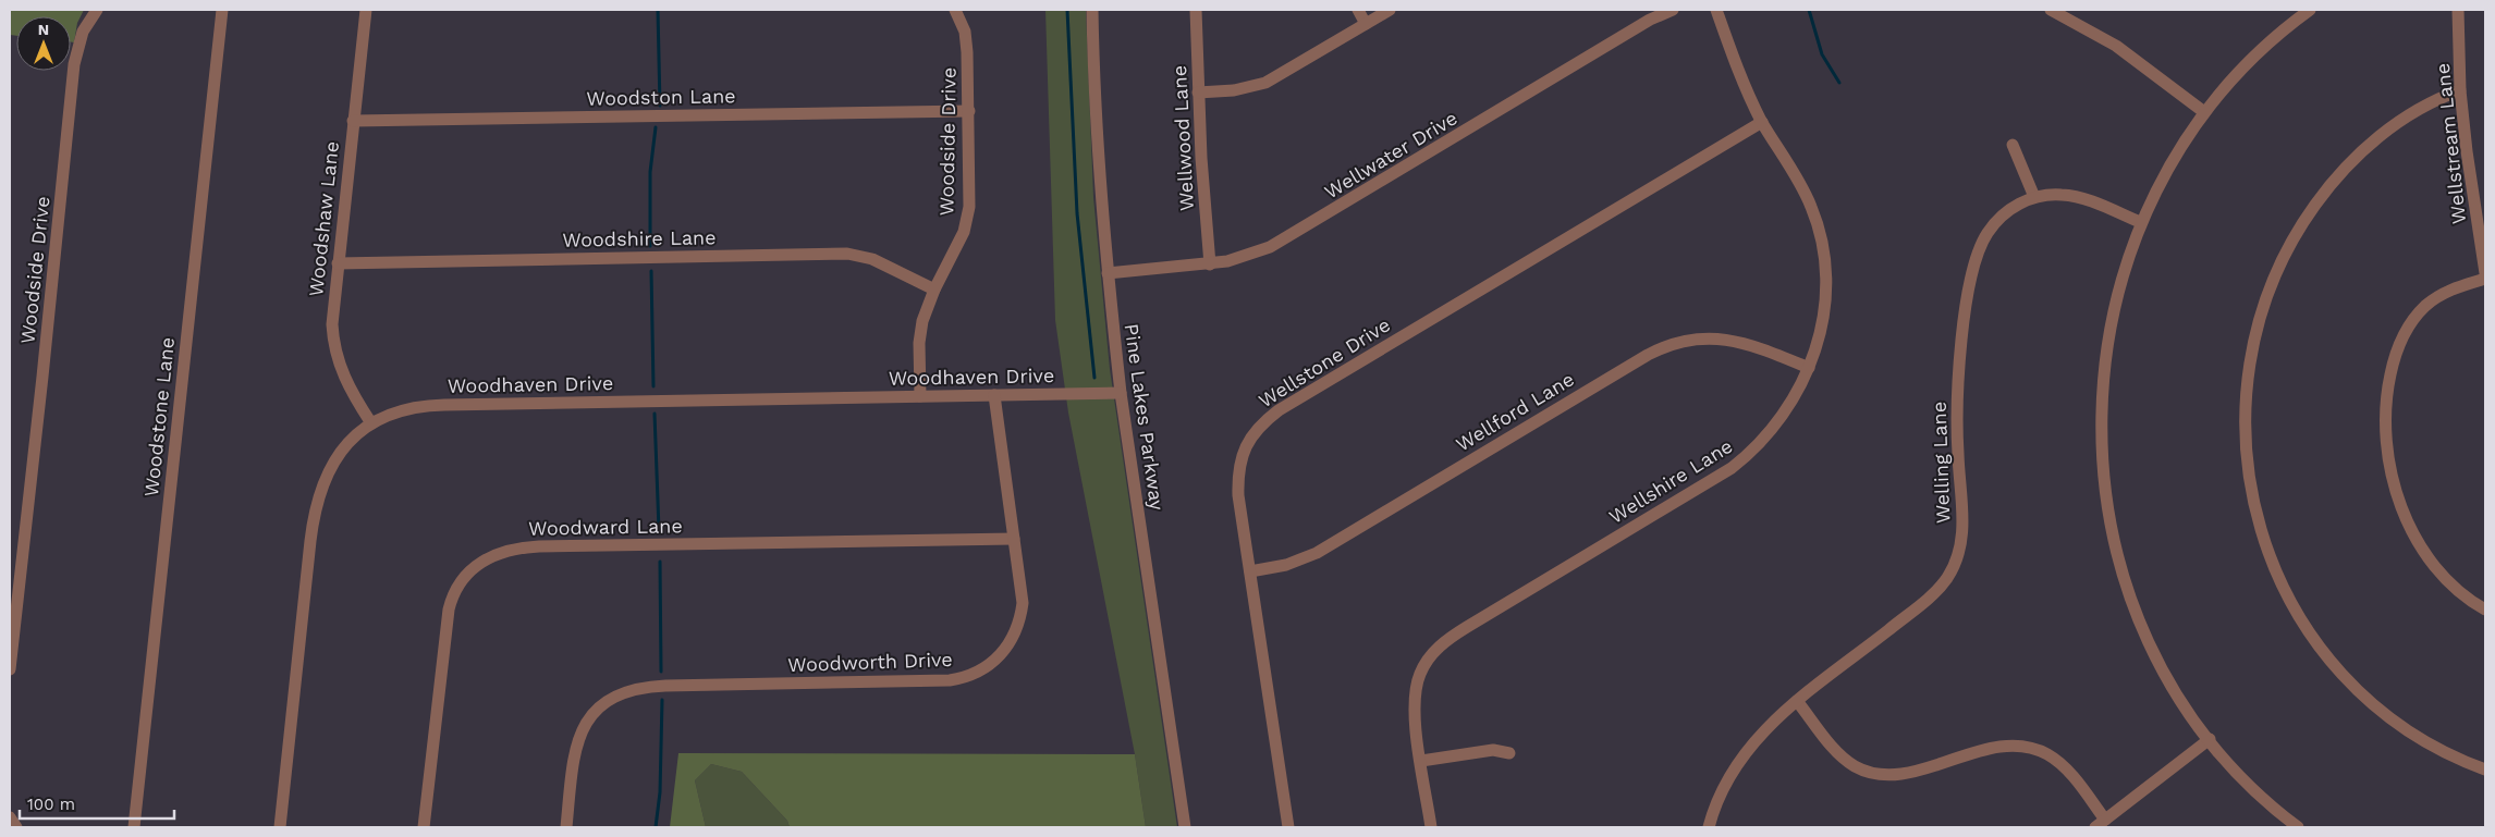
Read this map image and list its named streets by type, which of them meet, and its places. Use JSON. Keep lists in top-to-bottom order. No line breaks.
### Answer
{"streets":{"street":["Woodston Lane","Wellwood Lane","Woodside Drive","Wellstream Lane","Wellwater Drive","Woodshaw Lane","Woodshire Lane","Wellstone Drive","Woodhaven Drive","Wellford Lane","Woodstone Lane","Pine Lakes Parkway","Welling Lane","Wellshire Lane","Woodward Lane","Woodworth Drive"]},"crossings":[["Woodston Lane","Woodside Drive"],["Woodston Lane","Woodshaw Lane"],["Wellwood Lane","Wellwater Drive"],["Woodside Drive","Woodshire Lane"],["Woodside Drive","Woodhaven Drive"],["Wellwater Drive","Pine Lakes Parkway"],["Woodshaw Lane","Woodshire Lane"],["Woodshaw Lane","Woodhaven Drive"],["Wellstone Drive","Wellford Lane"],["Wellstone Drive","Wellshire Lane"],["Woodhaven Drive","Pine Lakes Parkway"],["Woodhaven Drive","Woodworth Drive"],["Wellford Lane","Wellshire Lane"],["Woodward Lane","Woodworth Drive"]],"scale_bar":"100 m","north":"top"}
